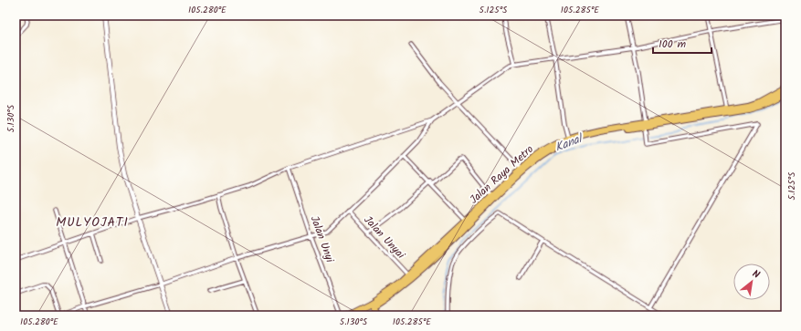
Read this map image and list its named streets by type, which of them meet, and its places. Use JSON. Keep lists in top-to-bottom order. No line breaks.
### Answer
{"streets":{"main road":["Jalan Raya Metro"],"street":["Jalan Unyai","Jalan Unyi"]},"crossings":[["Jalan Raya Metro","Jalan Unyai"]],"districts":["MULYOJATI"],"water":["Kanal"],"scale_bar":"100 m","north":"top right","coordinates":["105.280°E","5.125°S","105.285°E","5.130°S"]}
